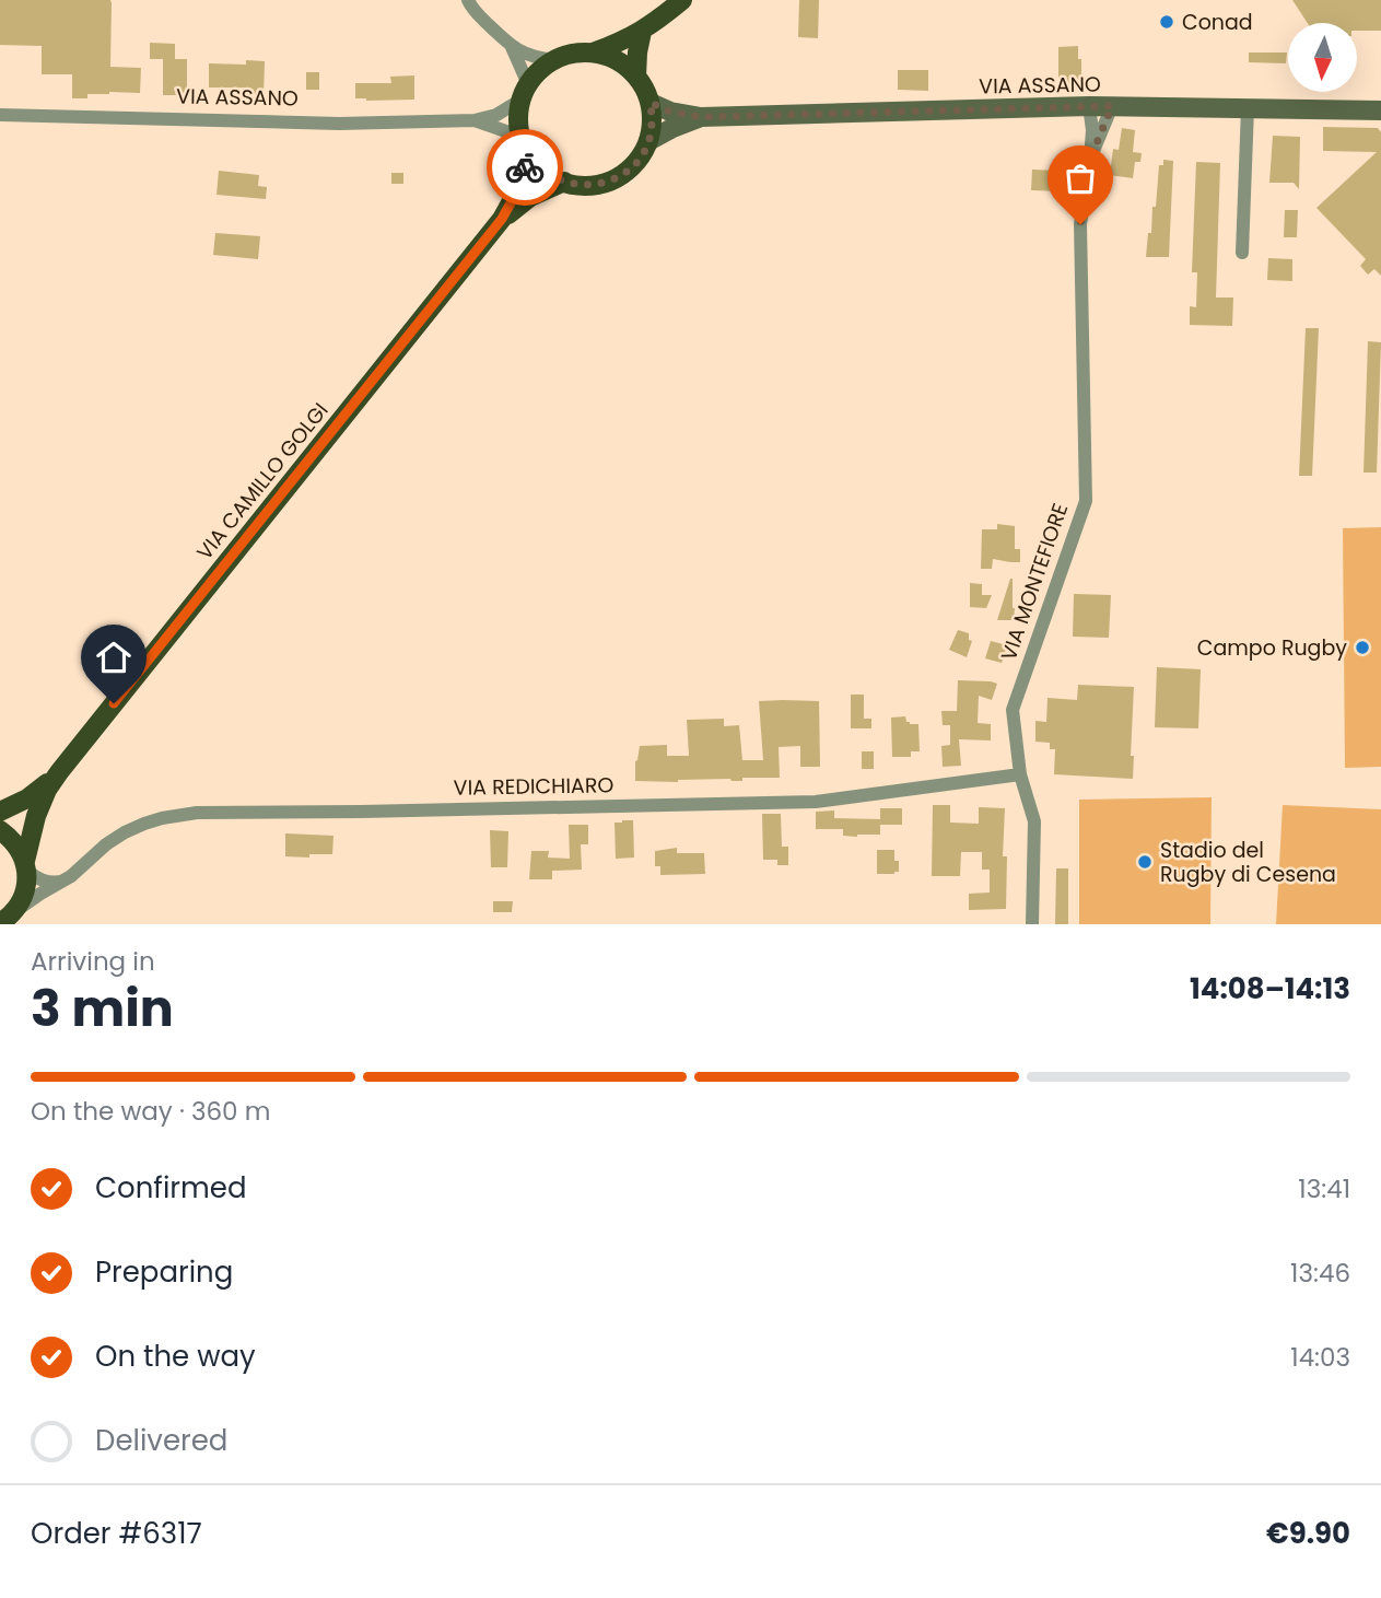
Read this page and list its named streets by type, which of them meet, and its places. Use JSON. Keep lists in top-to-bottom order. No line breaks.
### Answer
{"streets":{"main road":["VIA ASSANO","VIA CAMILLO GOLGI"],"street":["VIA MONTEFIORE","VIA REDICHIARO"]},"crossings":[["VIA ASSANO","VIA CAMILLO GOLGI"],["VIA ASSANO","VIA MONTEFIORE"],["VIA CAMILLO GOLGI","VIA REDICHIARO"],["VIA MONTEFIORE","VIA REDICHIARO"]],"places":["Conad","Campo Rugby","Stadio del Rugby di Cesena"],"north":"bottom","page":{"heading":["3 min","Arriving in","14:08–14:13"],"panel":["Order #6317","€9.90"],"bar":"On the way · 360 m","list":[["Confirmed","13:41"],["Preparing","13:46"],["On the way","14:03"],"Delivered"]}}
